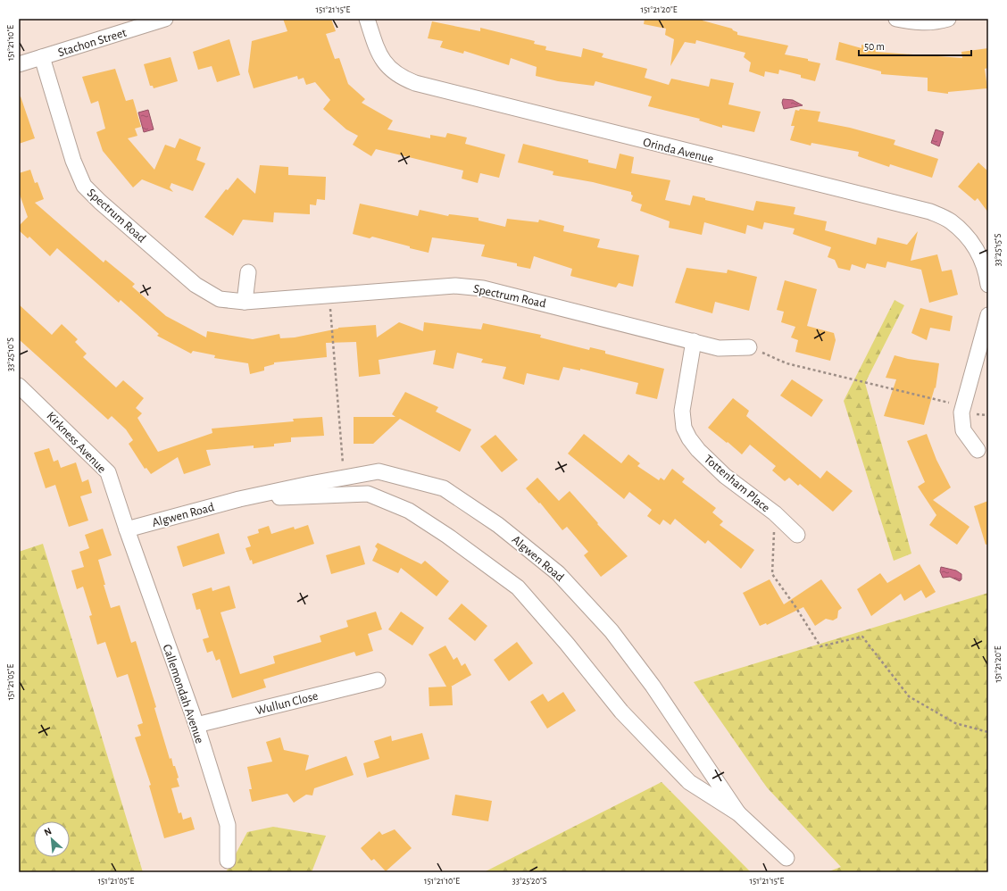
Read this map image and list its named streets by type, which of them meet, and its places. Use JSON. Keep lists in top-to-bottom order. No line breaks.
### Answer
{"streets":{"street":["Stachon Street","Orinda Avenue","Spectrum Road","Kirkness Avenue","Tottenham Place","Algwen Road","Callemondah Avenue","Wullun Close"]},"crossings":[["Stachon Street","Spectrum Road"],["Spectrum Road","Tottenham Place"],["Kirkness Avenue","Algwen Road"],["Kirkness Avenue","Callemondah Avenue"],["Algwen Road","Callemondah Avenue"],["Callemondah Avenue","Wullun Close"]],"scale_bar":"50 m","north":"top left","coordinates":["151°21'15\"E","151°21'20\"E","151°21'10\"E","33°25'15\"S","33°25'10\"S","151°21'05\"E","33°25'20\"S"]}
